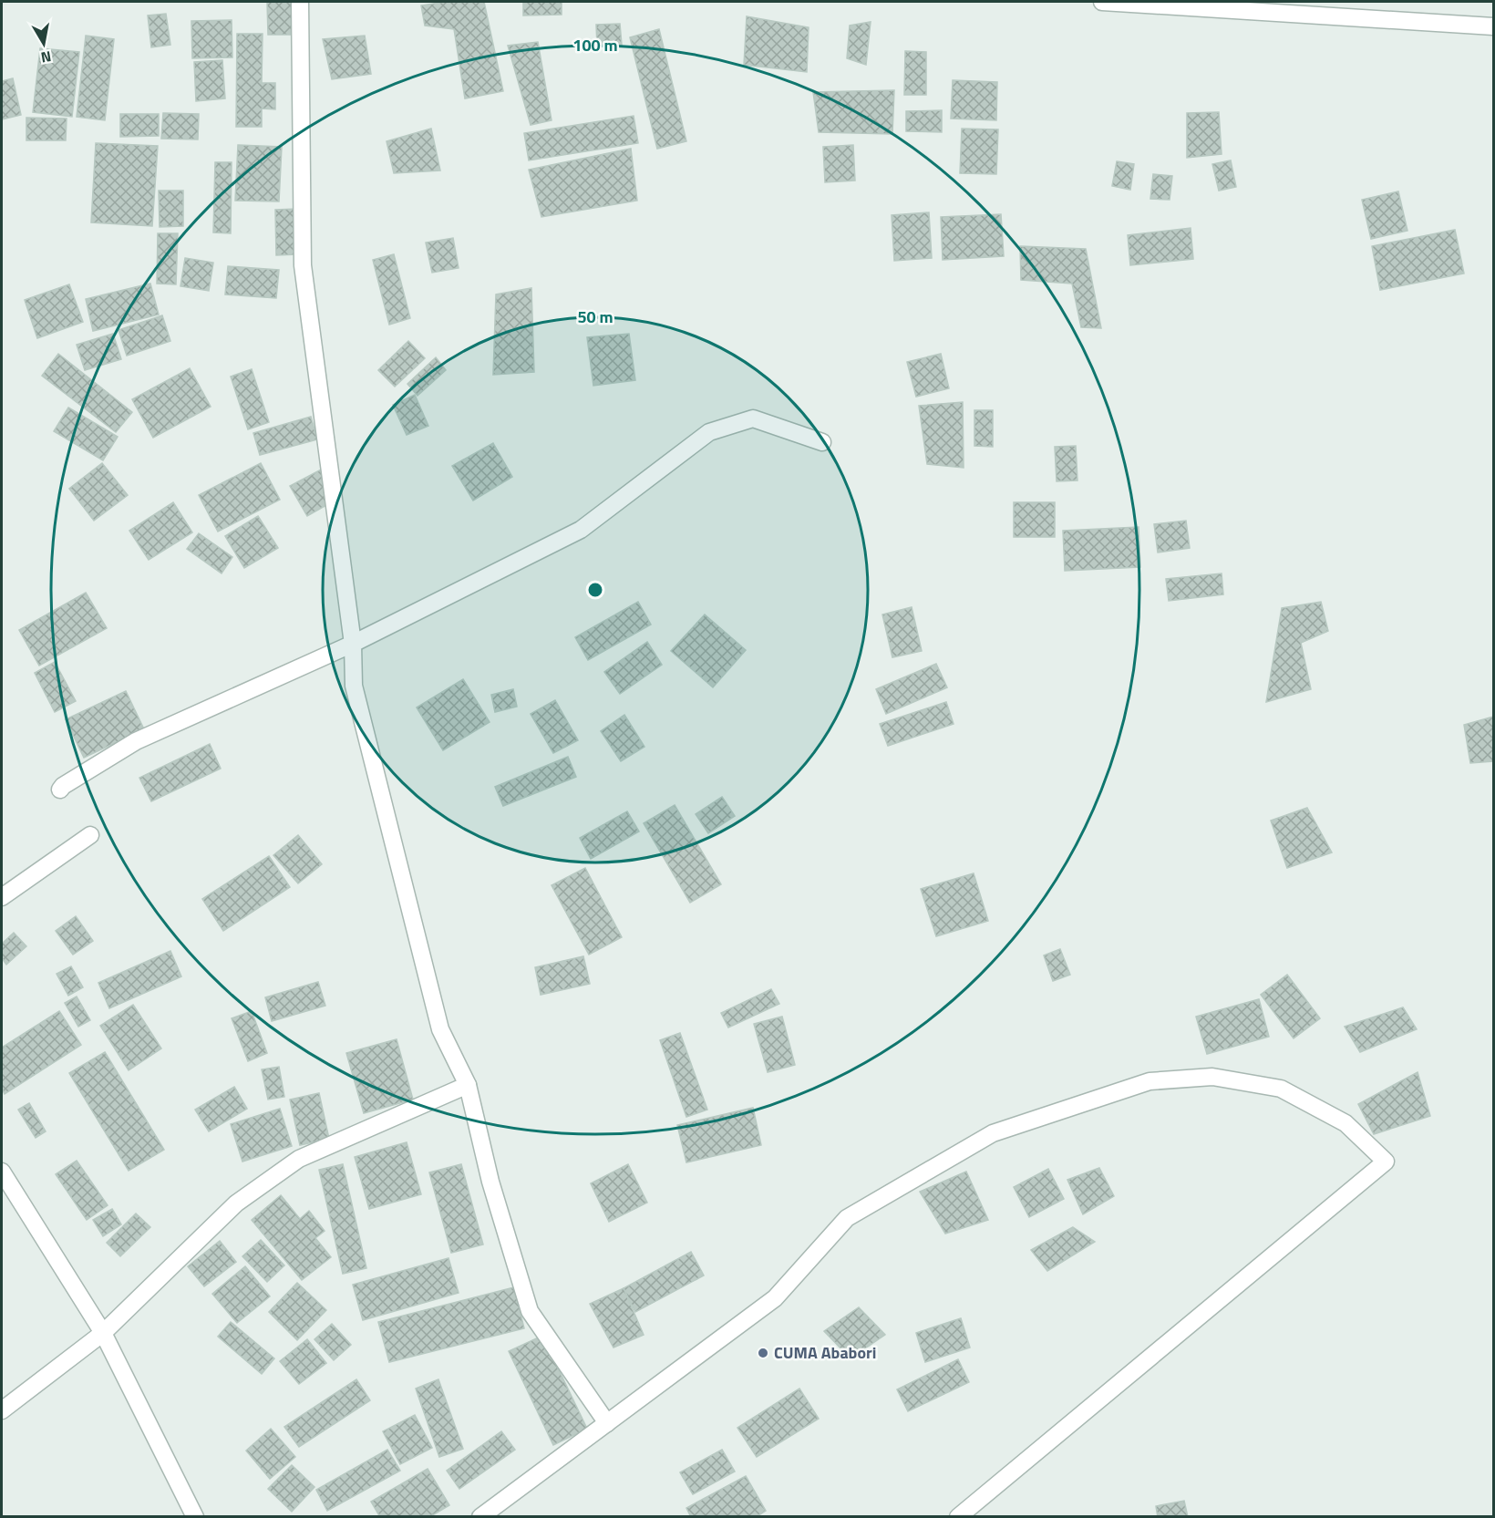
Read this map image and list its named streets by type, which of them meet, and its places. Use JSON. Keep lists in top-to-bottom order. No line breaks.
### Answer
{"places":["CUMA Ababori"],"north":"bottom","rings":["100 m","50 m"]}
